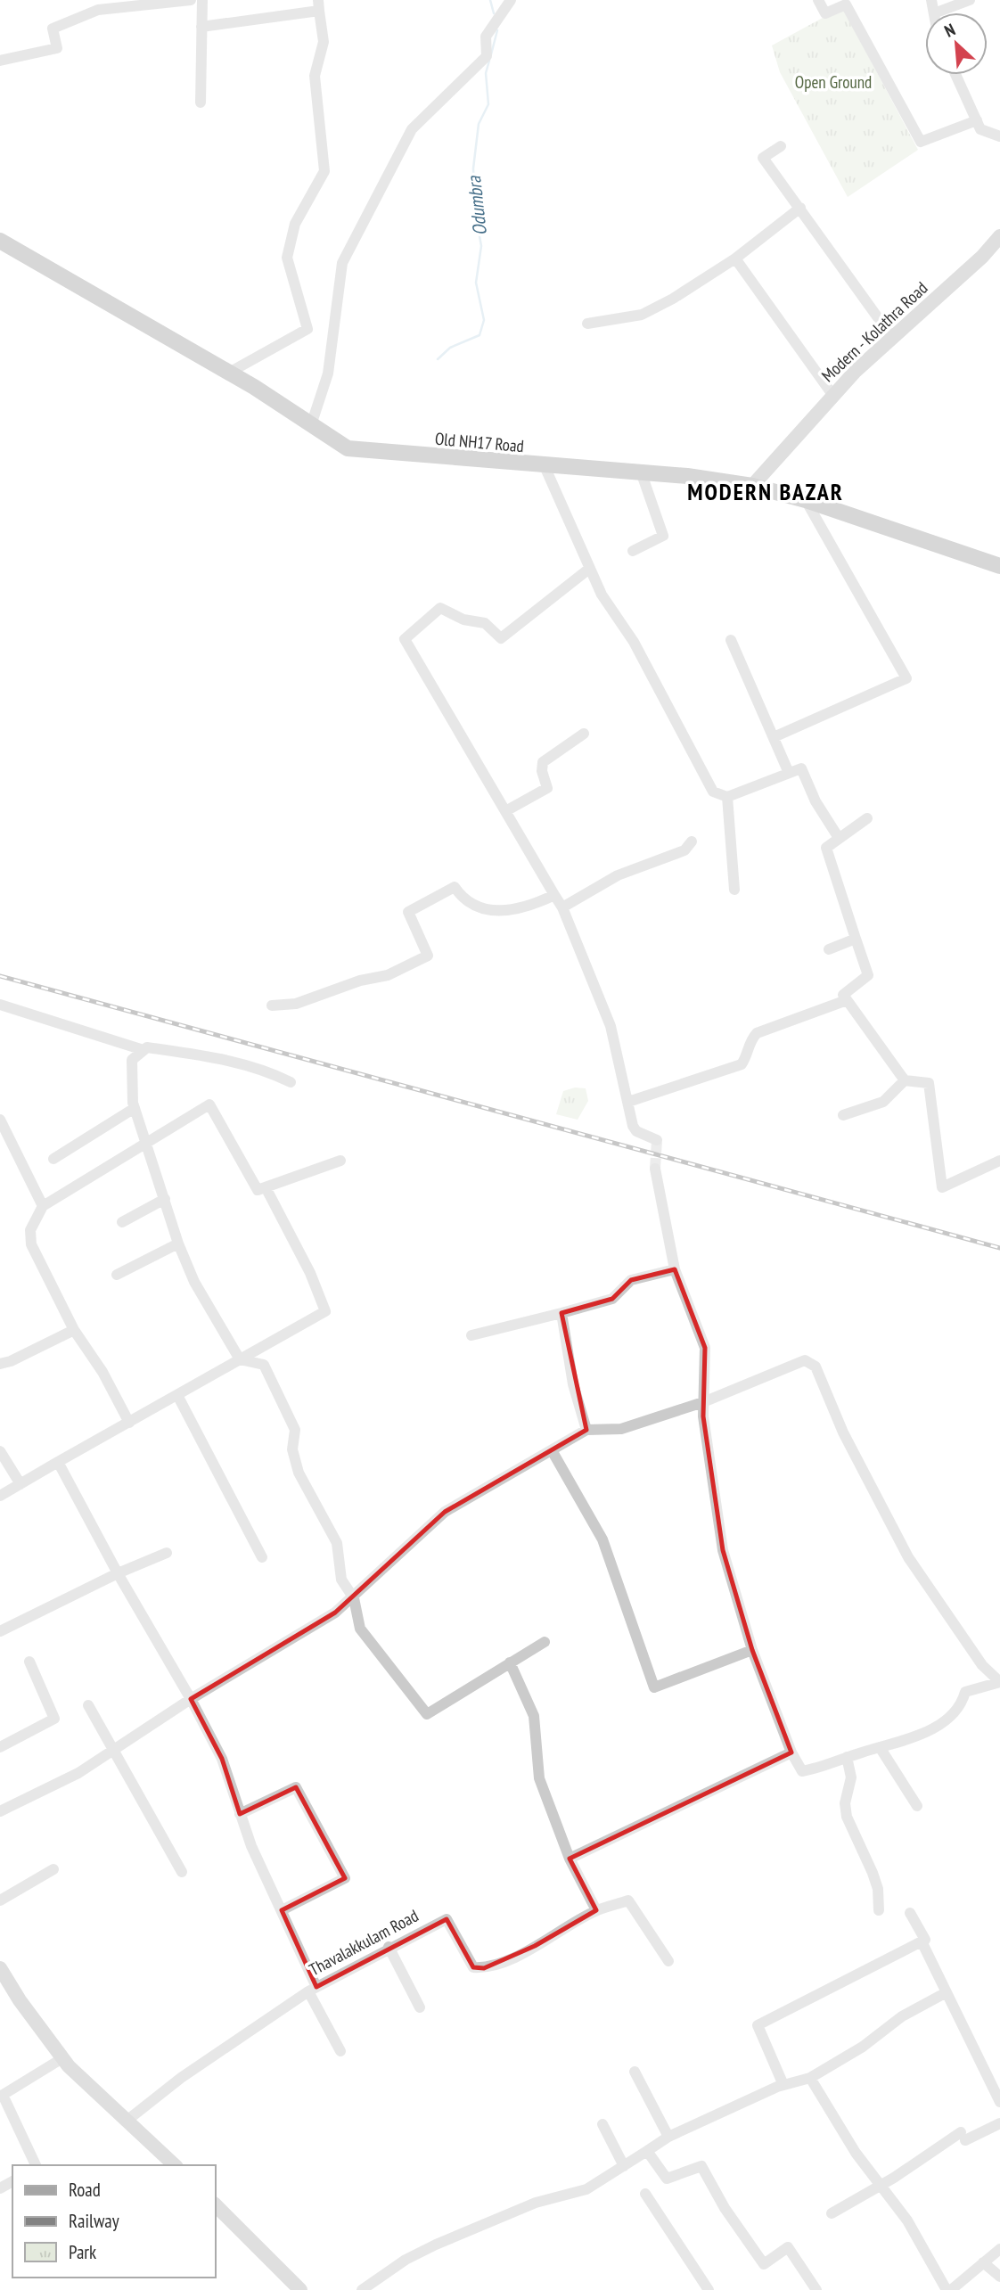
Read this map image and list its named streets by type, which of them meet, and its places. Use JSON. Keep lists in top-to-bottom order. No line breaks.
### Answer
{"streets":{"main road":["Modern - Kolathra Road","Old NH17 Road"],"street":["Thavalakkulam Road"]},"crossings":[["Modern - Kolathra Road","Old NH17 Road"]],"districts":["MODERN BAZAR"],"water":["Odumbra"],"parks":["Open Ground"],"legend":["Road","Railway","Park"],"north":"top left"}
